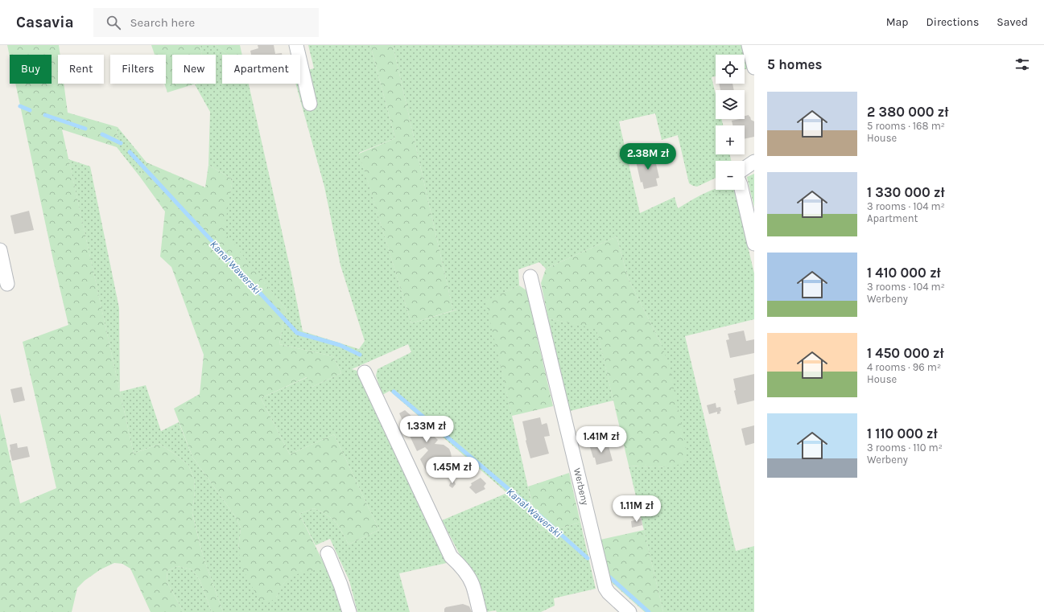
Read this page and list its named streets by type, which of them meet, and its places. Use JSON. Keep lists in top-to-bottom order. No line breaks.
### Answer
{"streets":{"street":["Werbeny"]},"water":["Kanał Wawerski"],"page":{"header":"Casavia","search":"Search here","nav":["Map","Directions","Saved"],"heading":"5 homes","map_buttons":["+","−"],"chip":["Buy","Rent","Filters","New","Apartment"],"list":[{"name":"2 380 000 zł","note":"5 rooms · 168 m² · House"},{"name":"1 330 000 zł","note":"3 rooms · 104 m² · Apartment"},{"name":"1 410 000 zł","note":"3 rooms · 104 m² · Werbeny"},{"name":"1 450 000 zł","note":"4 rooms · 96 m² · House"},{"name":"1 110 000 zł","note":"3 rooms · 110 m² · Werbeny"}],"price":["2.38M zł","1.33M zł","1.41M zł","1.45M zł","1.11M zł"]}}
